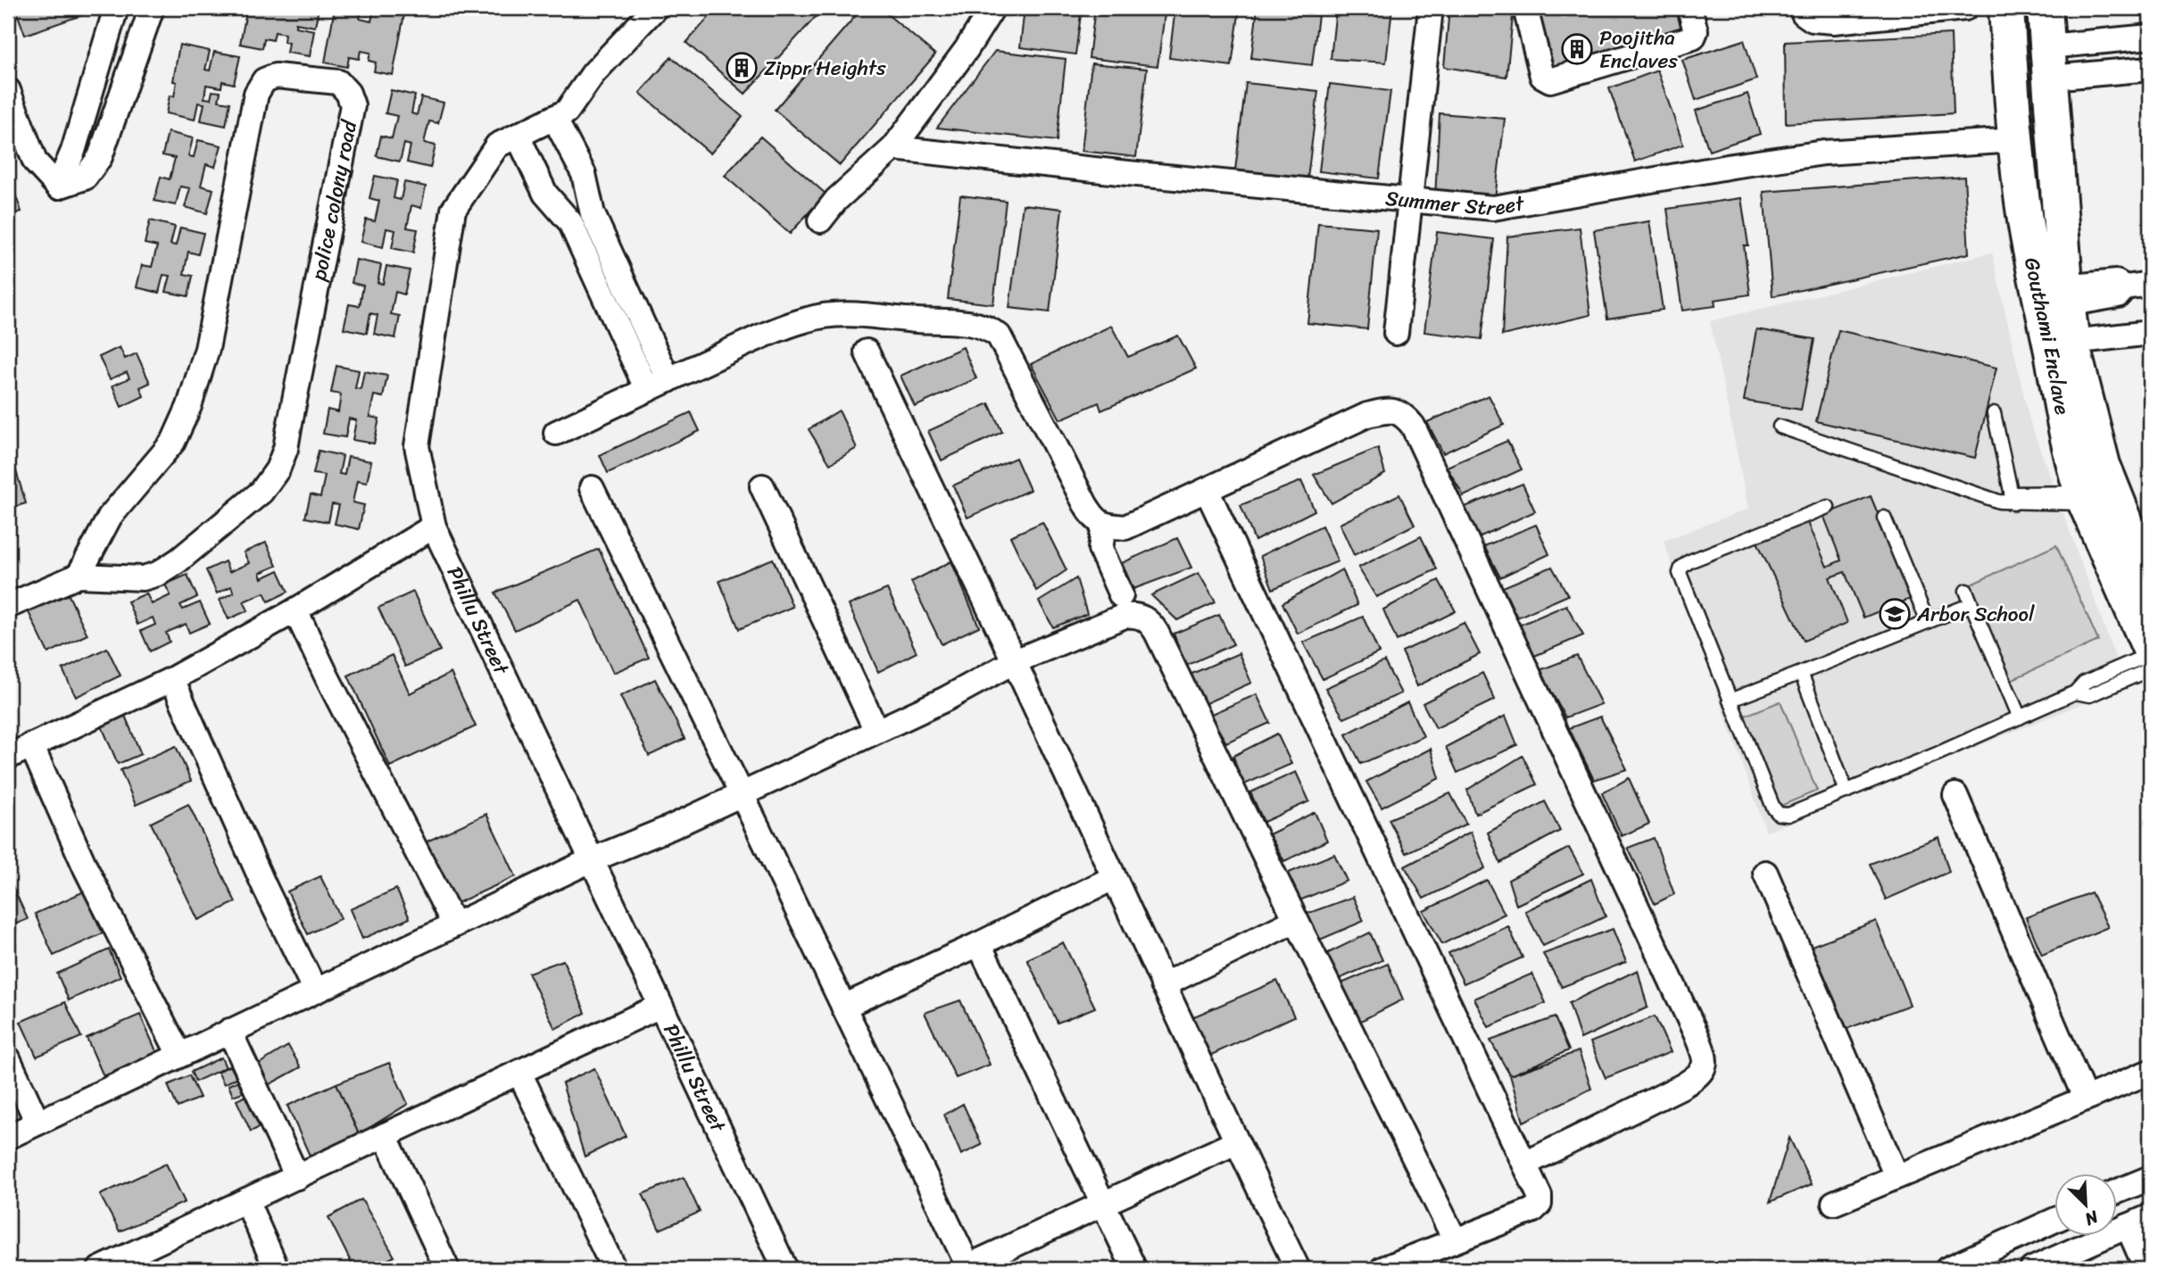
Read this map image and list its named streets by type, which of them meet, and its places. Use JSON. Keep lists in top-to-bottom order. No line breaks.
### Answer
{"streets":{"street":["Summer Street","police colony road","Gouthami Enclave","Phillu Street"]},"crossings":[["Summer Street","Gouthami Enclave"]],"places":{"building":["Poojitha Enclaves","Zippr Heights"],"school or university":["Arbor School"]},"north":"bottom right"}
